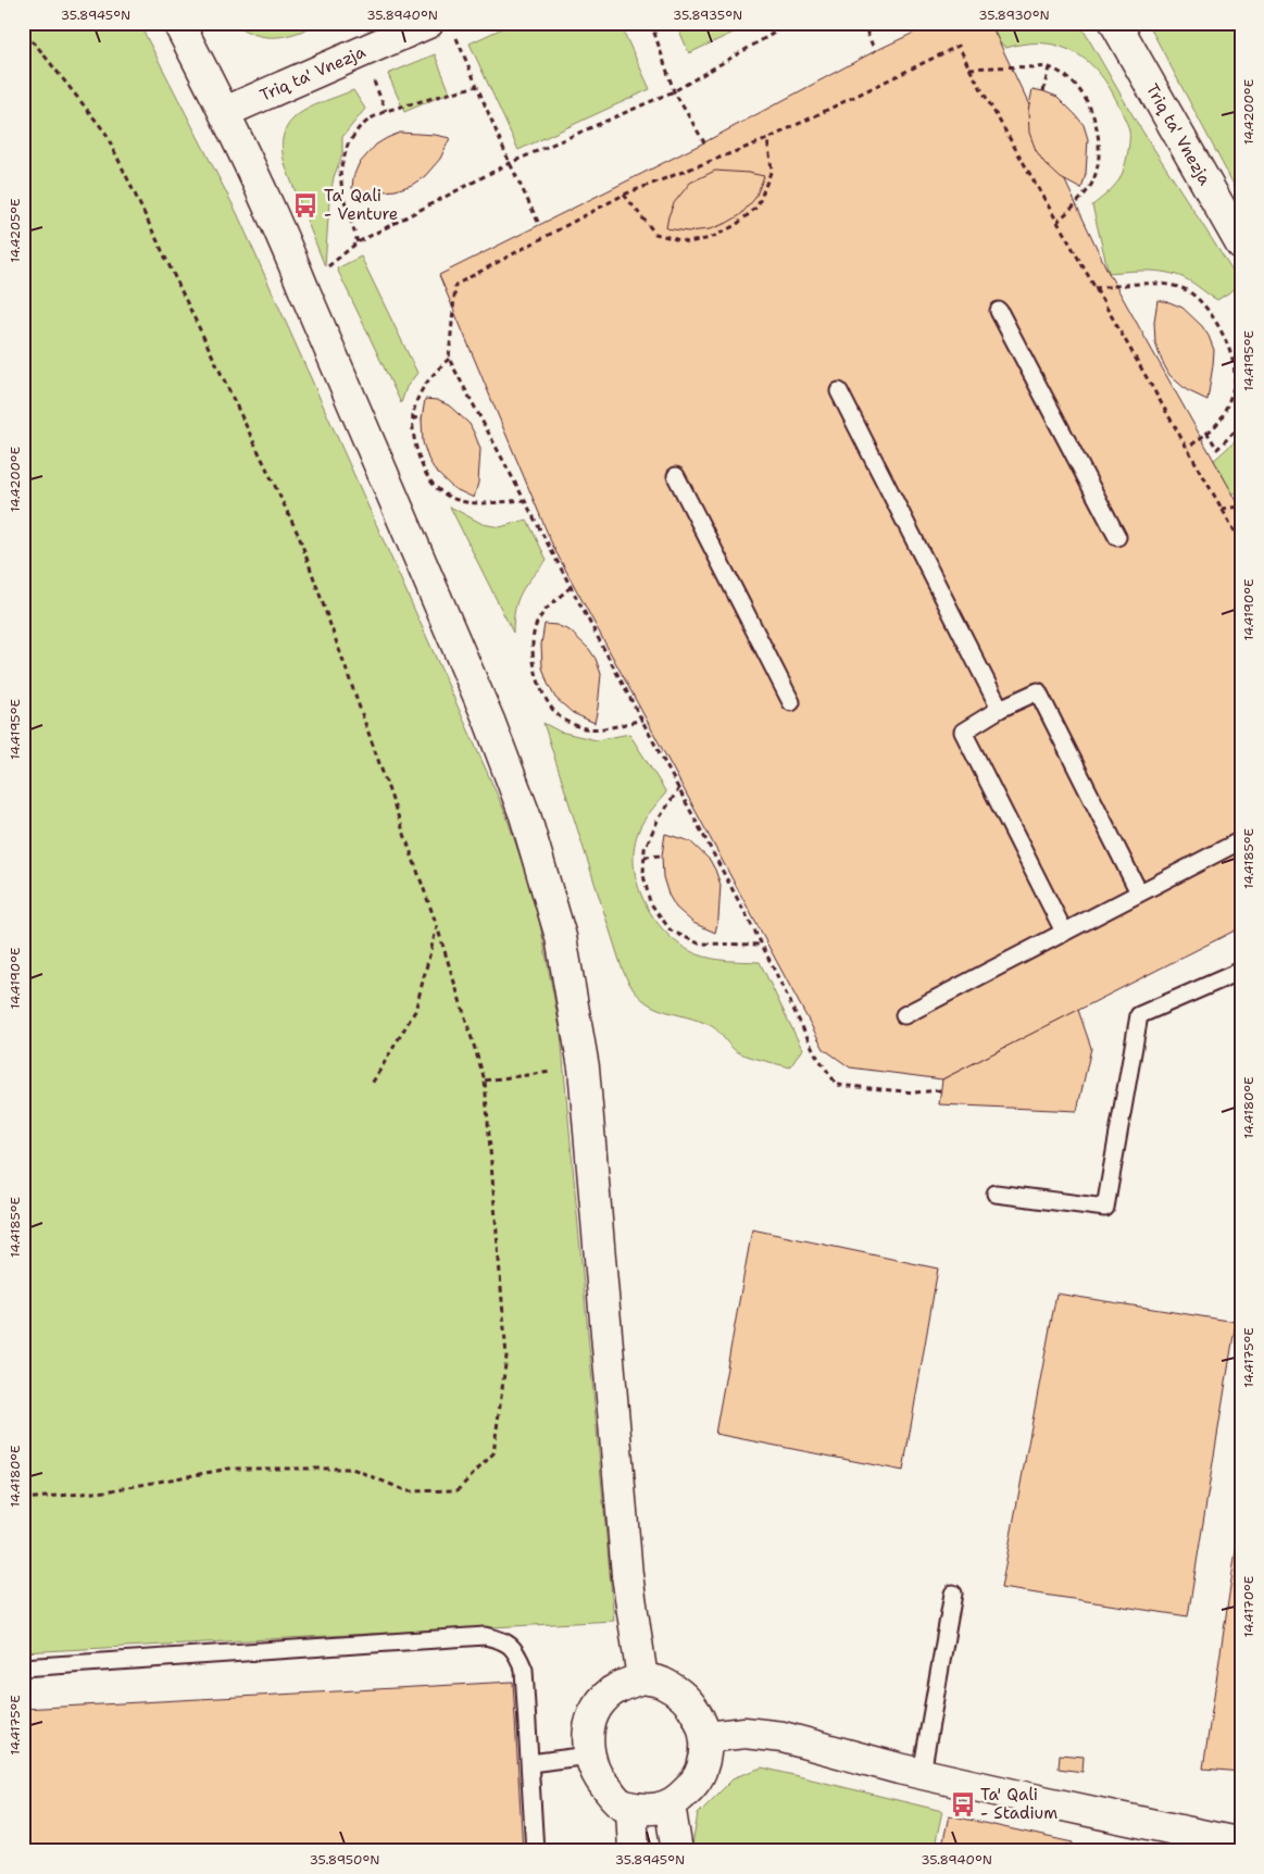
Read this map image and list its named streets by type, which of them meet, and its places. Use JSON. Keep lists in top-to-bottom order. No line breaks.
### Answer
{"streets":{"street":["Triq ta' Vnezja"]},"places":{"bus stop":["Ta' Qali - Venture","Ta' Qali - Stadium"]},"coordinates":["35.8945°N","35.8940°N","35.8935°N","35.8930°N","14.4200°E","14.4205°E","14.4195°E","14.4190°E","14.4185°E","14.4180°E","14.4175°E","14.4170°E","35.8950°N"]}
